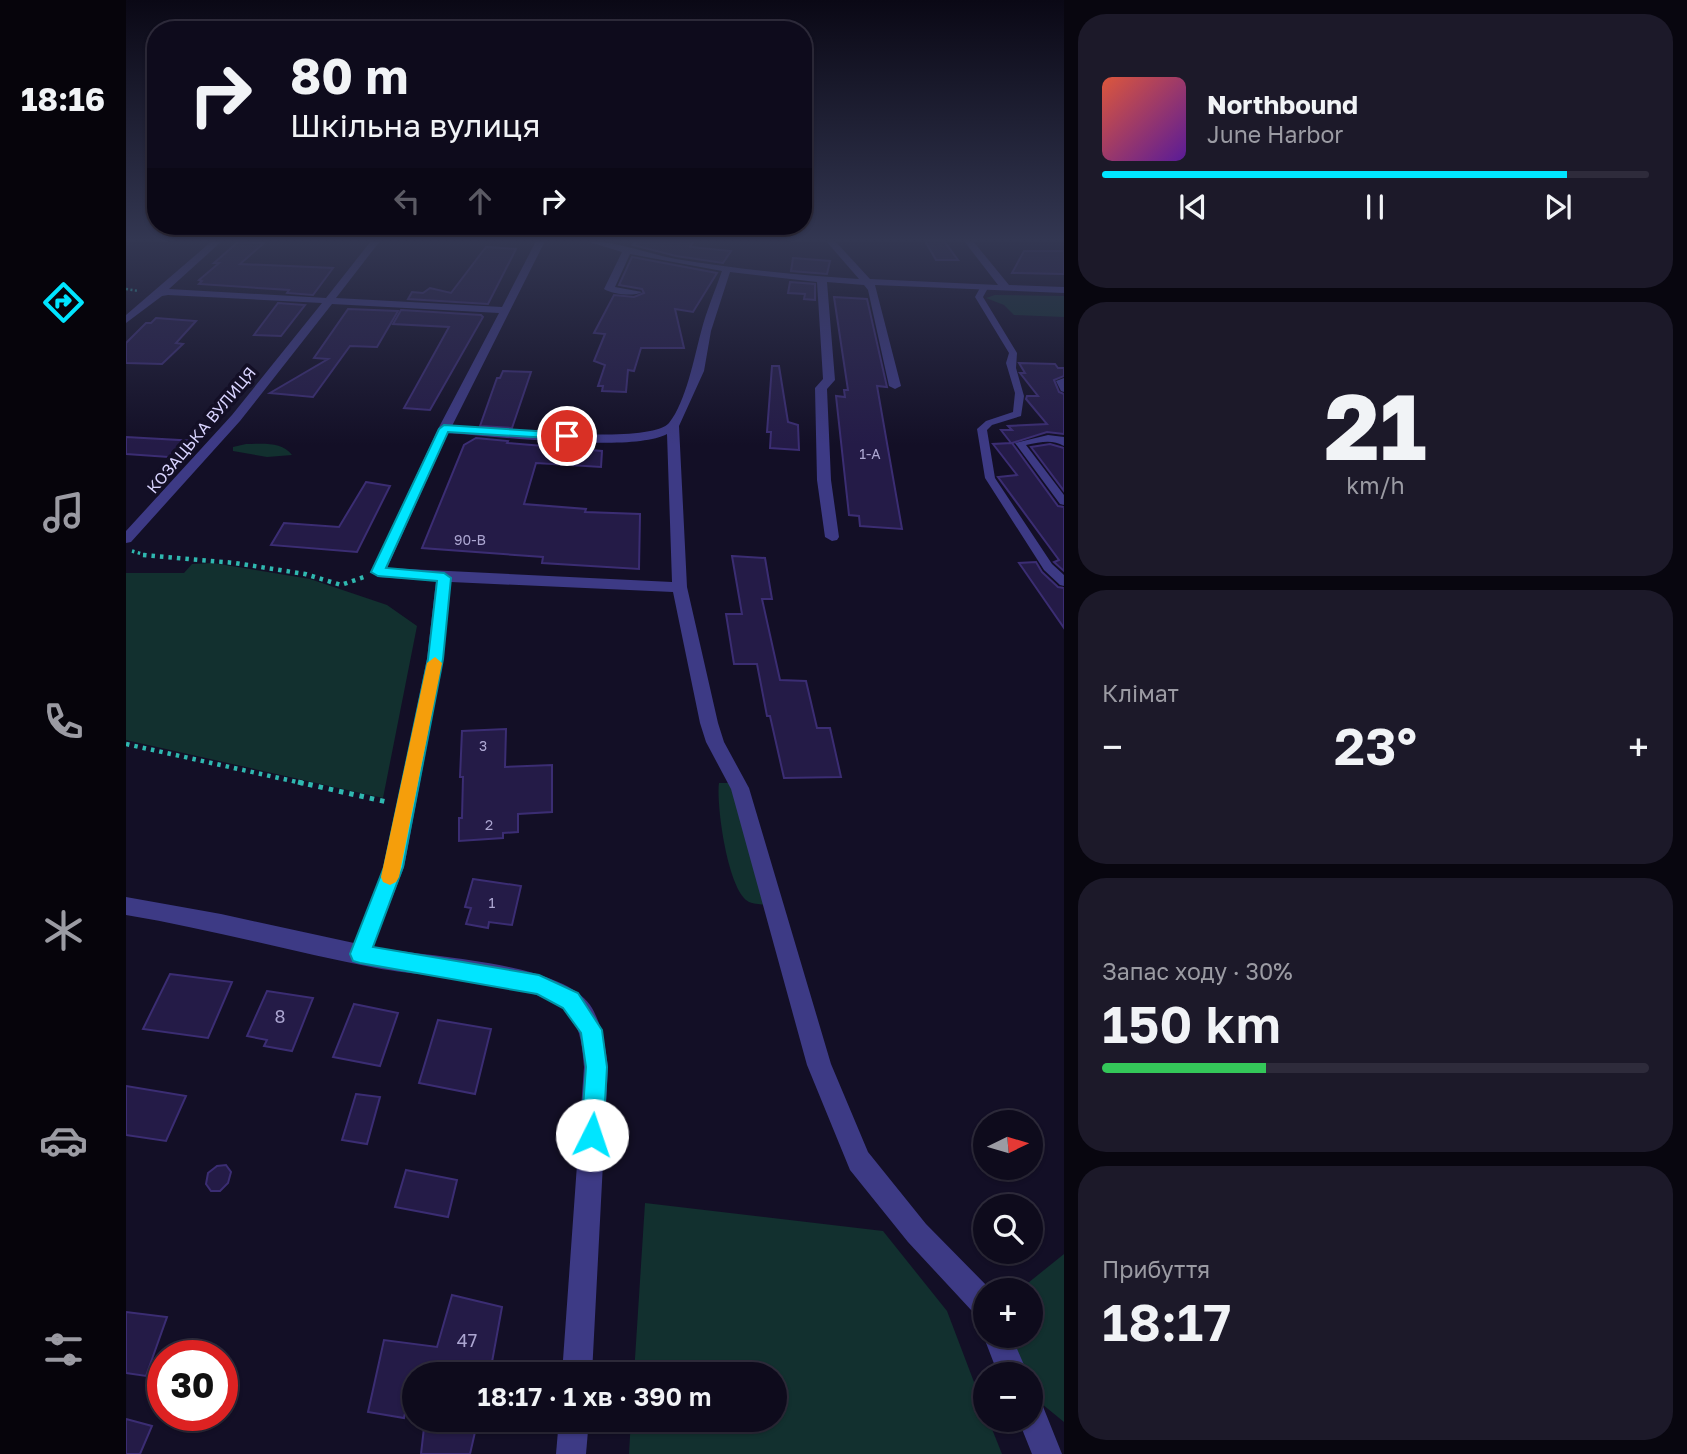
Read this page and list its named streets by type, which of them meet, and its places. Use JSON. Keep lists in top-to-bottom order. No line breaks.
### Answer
{"streets":{"street":["КОЗАЦЬКА ВУЛИЦЯ"]},"house_numbers":["1-А","90-В","3","2","1","8","47"],"north":"right","page":{"tabs":"18:16","turn":["80 m","Шкільна вулиця"],"song":["Northbound","June Harbor"],"tile":[["21","km/h"],"Клімат",["Запас ходу · 30%","150 km"],["Прибуття","18:17"]],"heat":["−","23°","+"],"map_buttons":["+","−"],"limit":"30","trip":"18:17 · 1 хв · 390 m"}}
